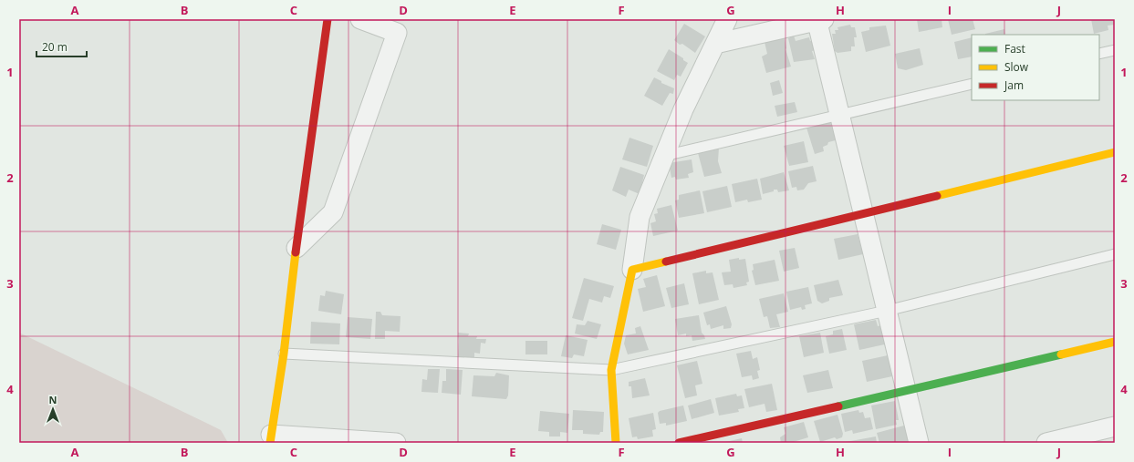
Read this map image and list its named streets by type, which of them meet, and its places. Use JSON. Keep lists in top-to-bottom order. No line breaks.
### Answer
{"legend":["Fast","Slow","Jam"],"scale_bar":"20 m","north":"top","grid":{"columns":["A","B","C","D","E","F","G","H","I","J"],"rows":["1","2","3","4"]}}
